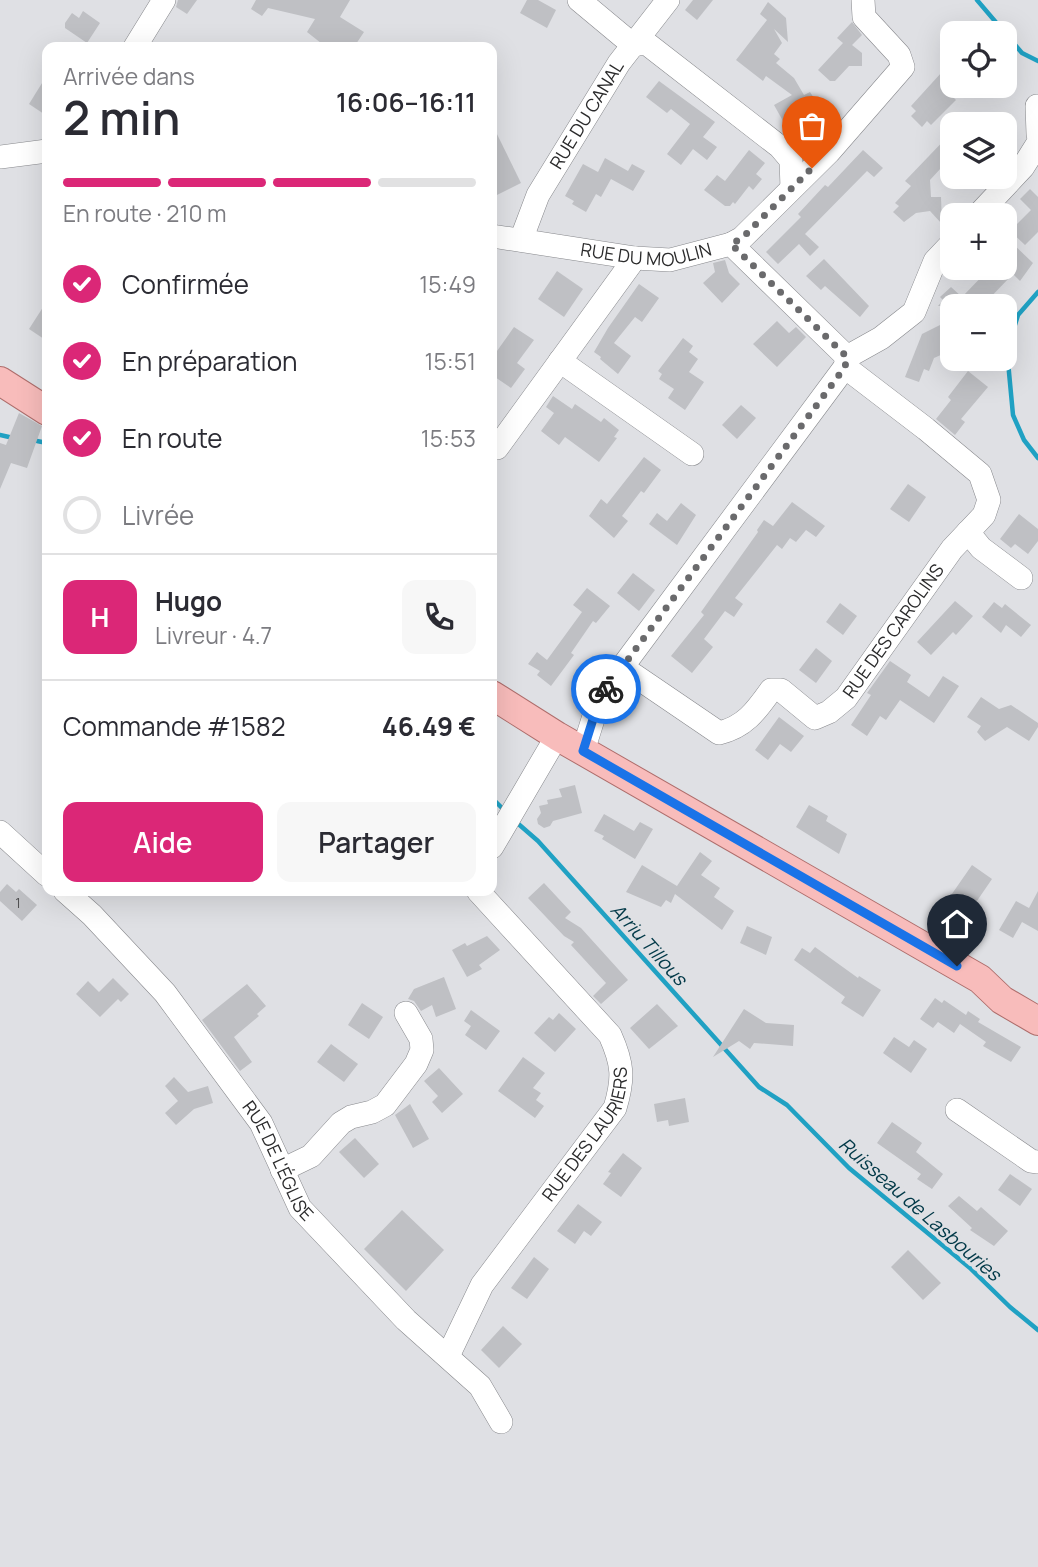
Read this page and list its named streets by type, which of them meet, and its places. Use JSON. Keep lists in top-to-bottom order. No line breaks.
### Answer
{"streets":{"street":["RUE DU CANAL","RUE DU MOULIN","RUE DES CAROLINS","RUE DES LAURIERS","RUE DE L'ÉGLISE"]},"crossings":[["RUE DU CANAL","RUE DU MOULIN"],["RUE DU MOULIN","RUE DES CAROLINS"],["RUE DES LAURIERS","RUE DE L'ÉGLISE"]],"water":["Arriu Tillous","Ruisseau de Lasbouries"],"house_numbers":["1"],"page":{"map_buttons":["+","−"],"heading":["2 min","Arrivée dans","16:06–16:11"],"panel":["Hugo","Livreur · 4.7","Commande #1582","46.49 €"],"bar":"En route · 210 m","list":[["Confirmée","15:49"],["En préparation","15:51"],["En route","15:53"],"Livrée"],"round":"H","buttons":["Aide","Partager"]}}
